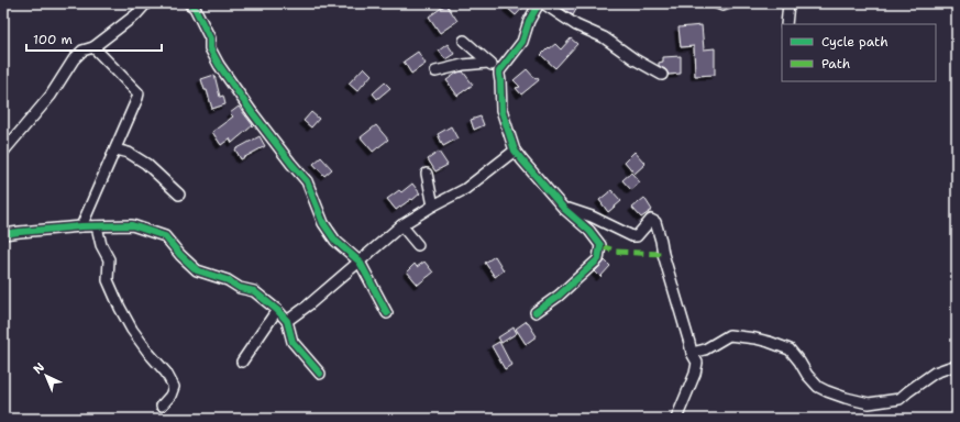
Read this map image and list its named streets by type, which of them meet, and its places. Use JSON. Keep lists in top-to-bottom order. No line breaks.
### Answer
{"legend":["Cycle path","Path"],"scale_bar":"100 m","north":"top left"}
